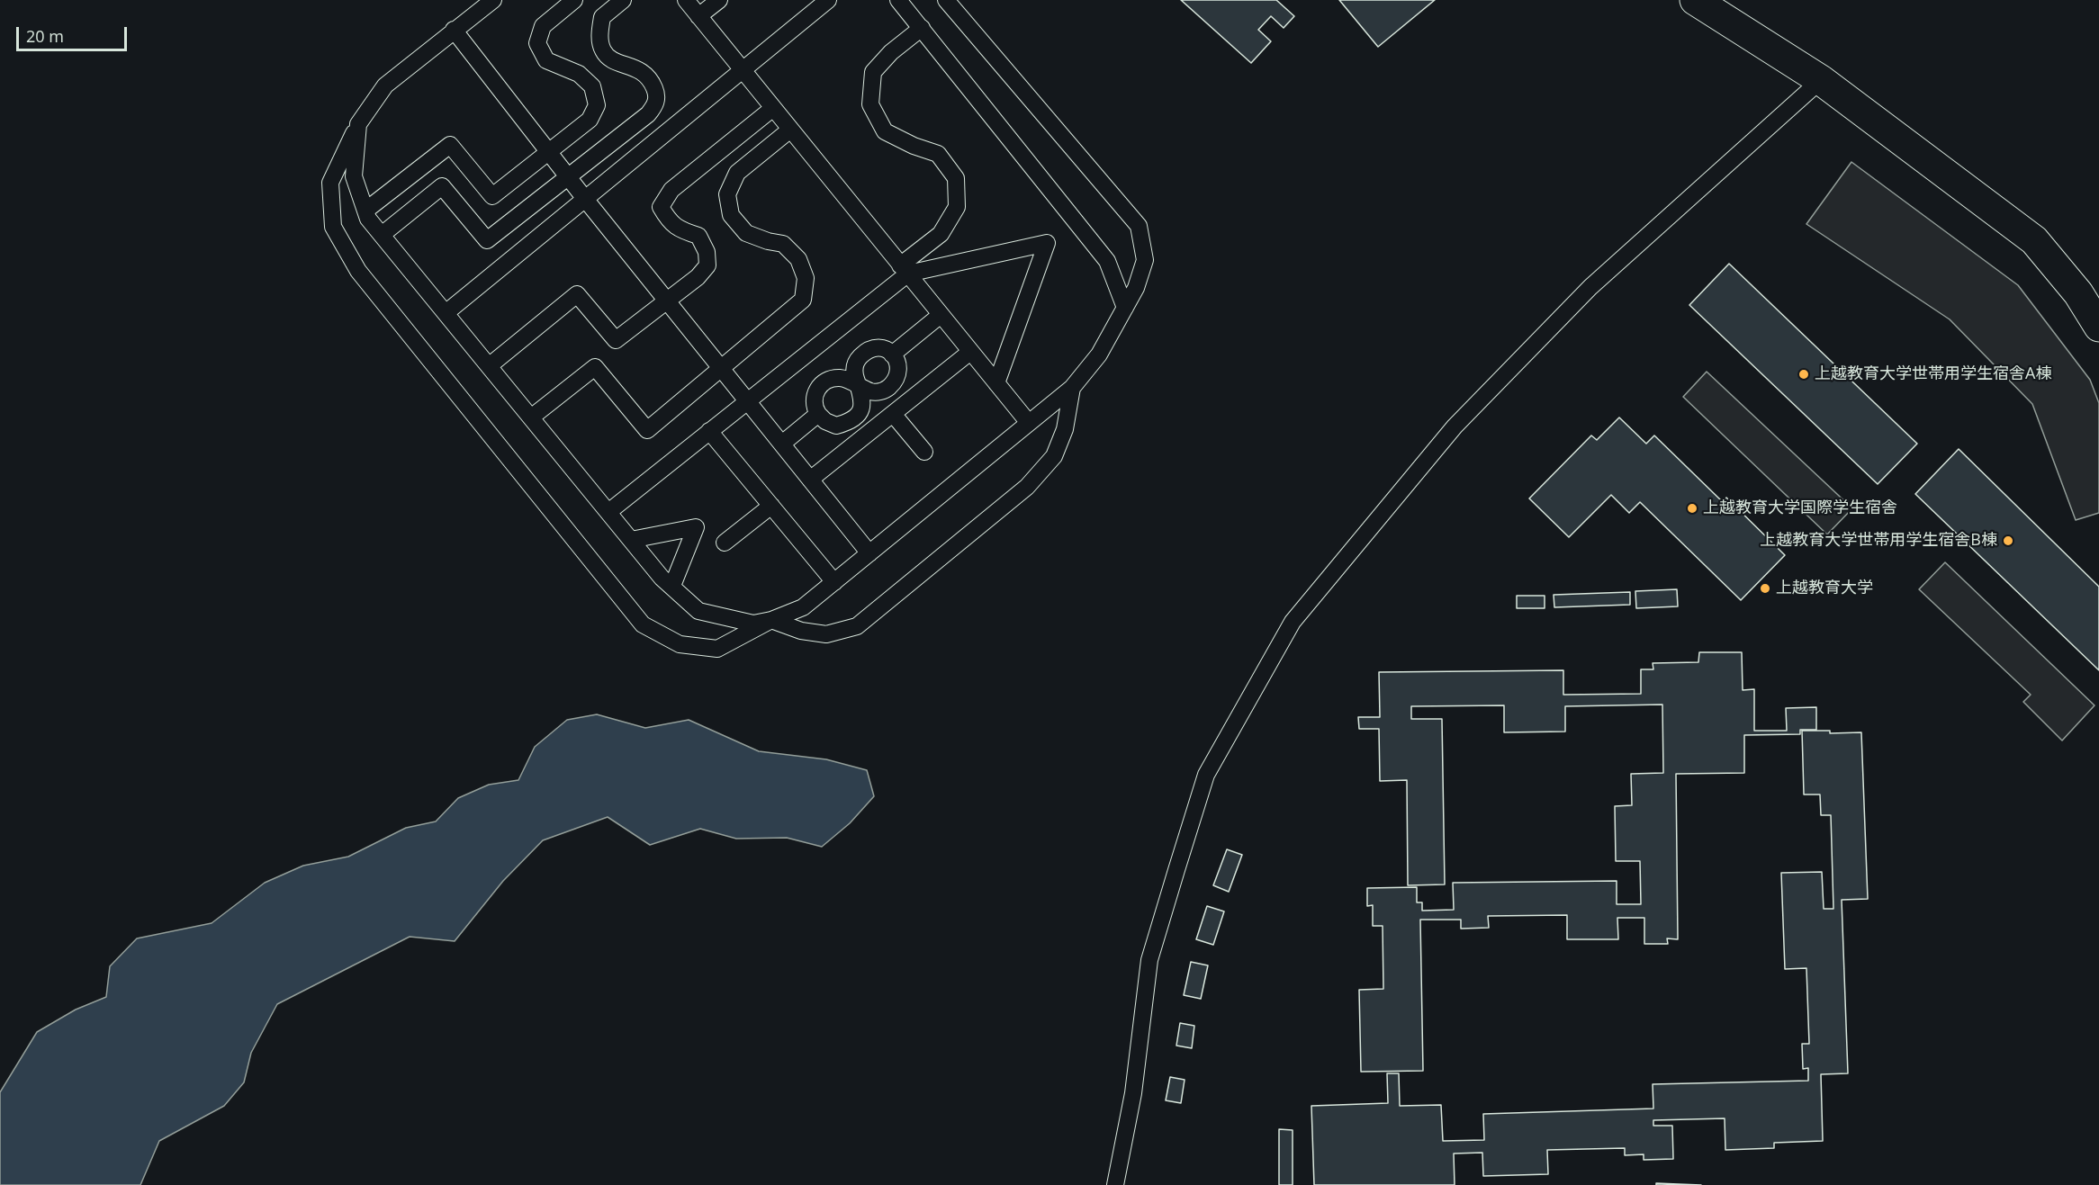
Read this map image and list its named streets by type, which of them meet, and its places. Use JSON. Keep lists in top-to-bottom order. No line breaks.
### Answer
{"places":["上越教育大学世帯用学生宿舎A棟","上越教育大学国際学生宿舎","上越教育大学世帯用学生宿舎B棟","上越教育大学"],"scale_bar":"20 m"}
